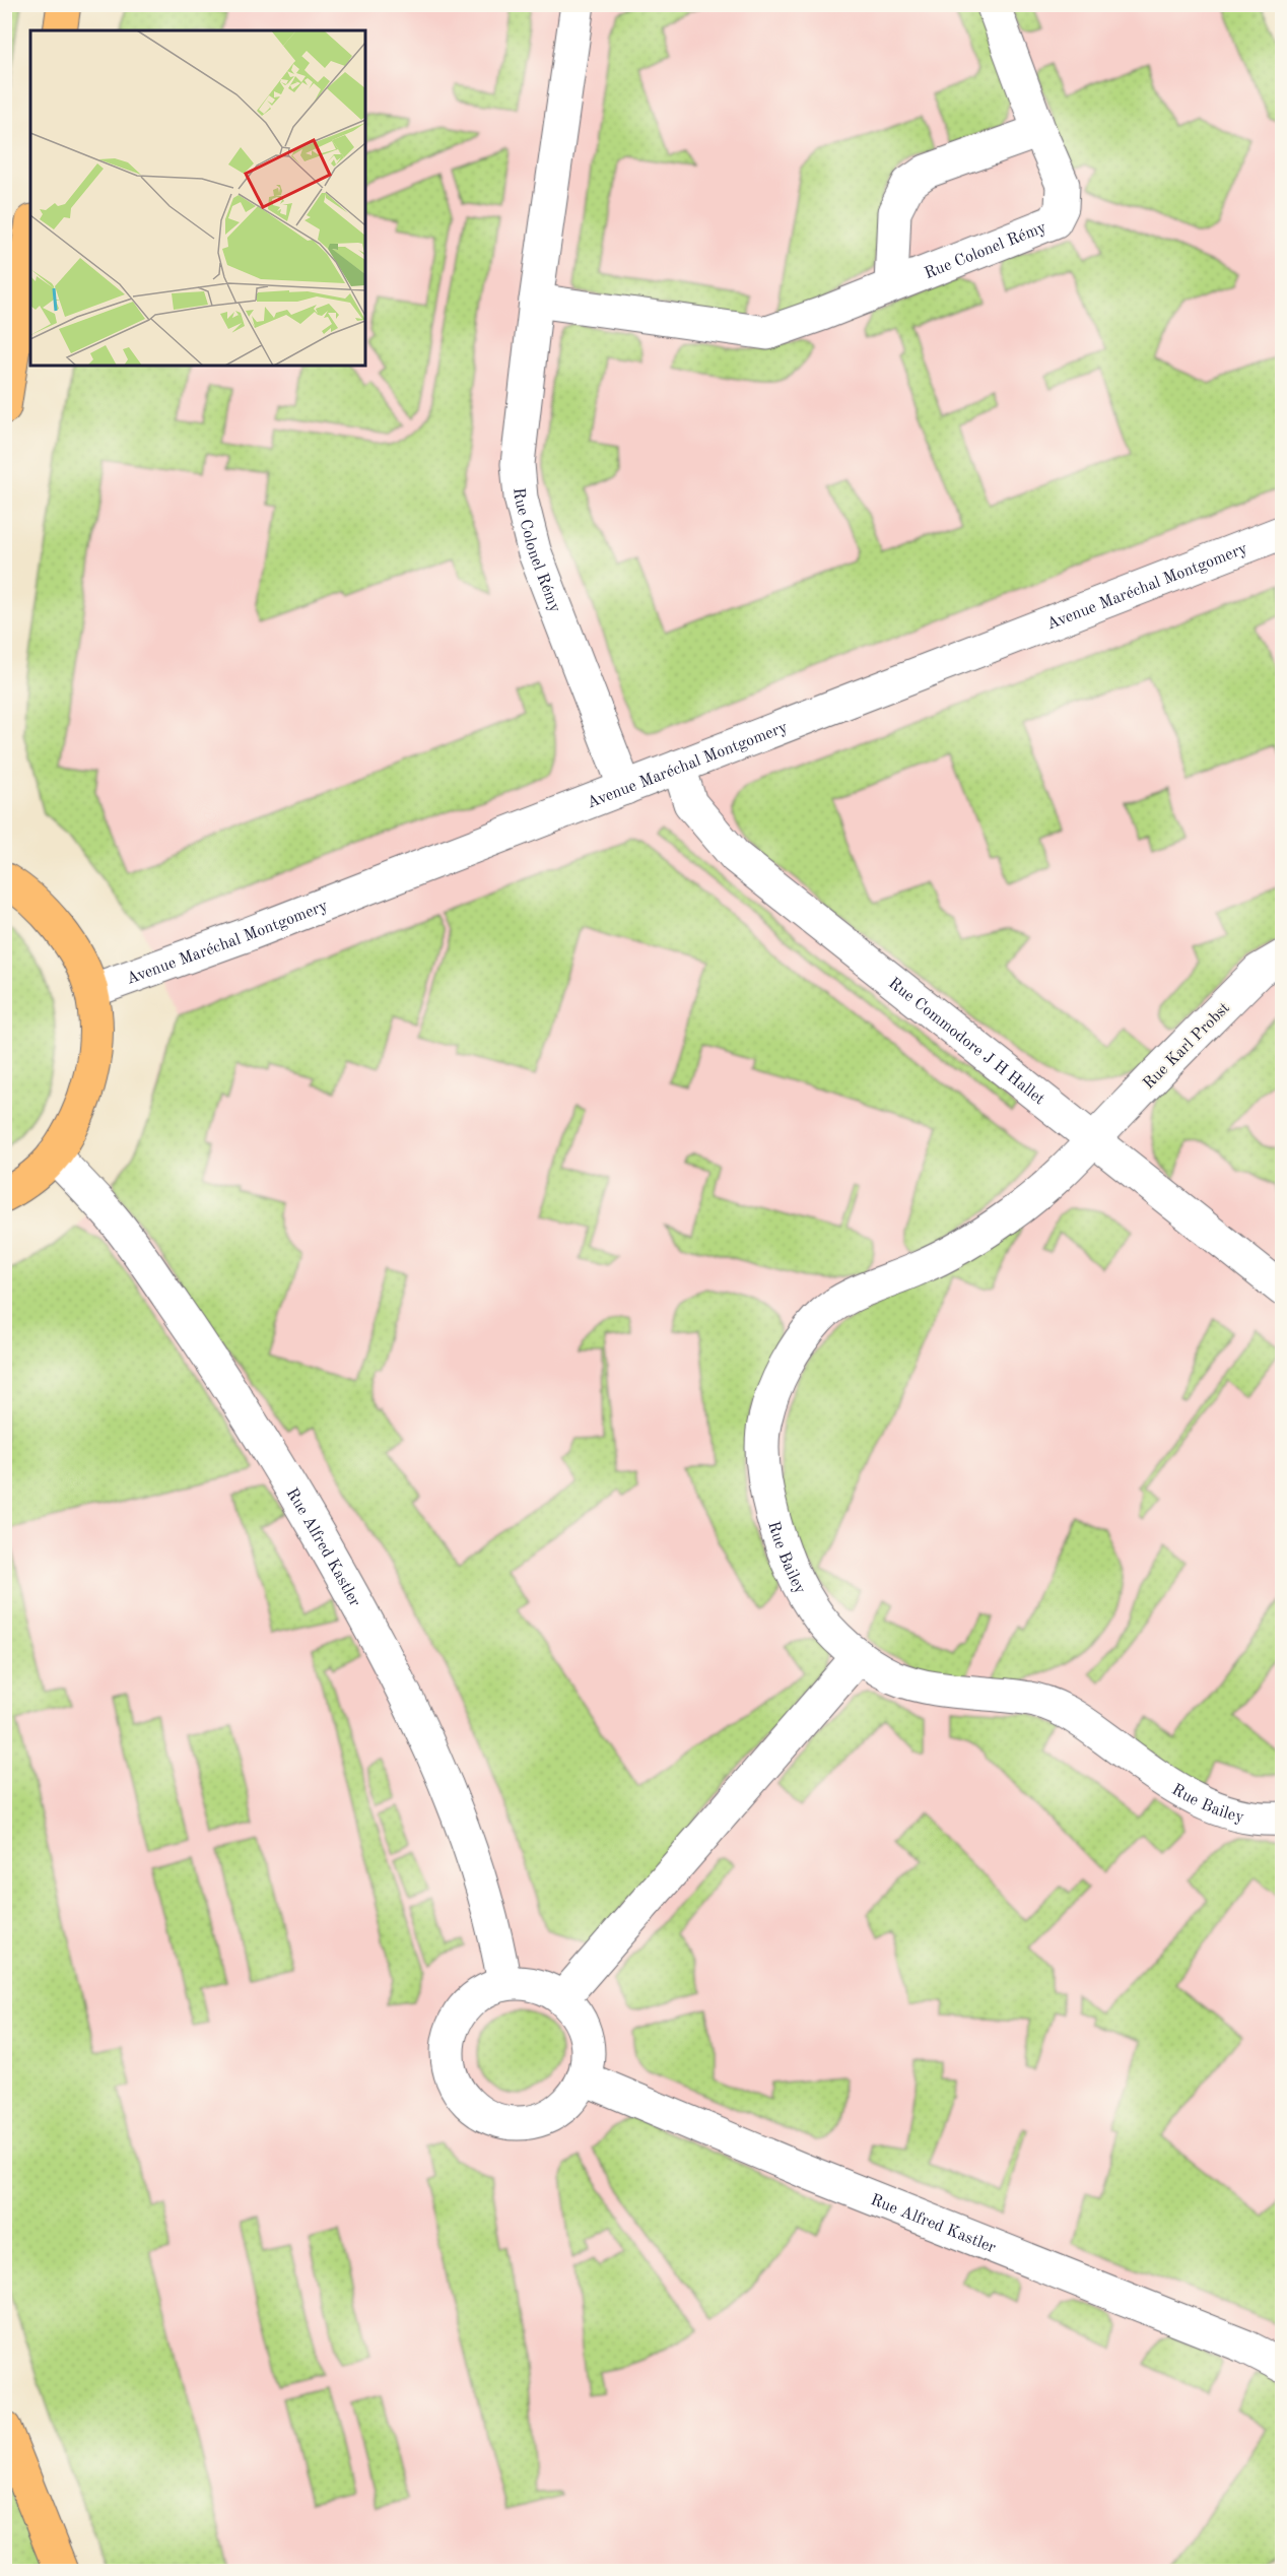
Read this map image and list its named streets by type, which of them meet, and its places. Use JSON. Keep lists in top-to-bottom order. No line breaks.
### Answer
{"streets":{"street":["Rue Colonel Rémy","Avenue Maréchal Montgomery","Rue Commodore J H Hallet","Rue Karl Probst","Rue Alfred Kastler","Rue Bailey"]},"crossings":[["Rue Colonel Rémy","Avenue Maréchal Montgomery"],["Avenue Maréchal Montgomery","Rue Commodore J H Hallet"],["Rue Commodore J H Hallet","Rue Karl Probst"],["Rue Commodore J H Hallet","Rue Bailey"],["Rue Karl Probst","Rue Bailey"]]}
